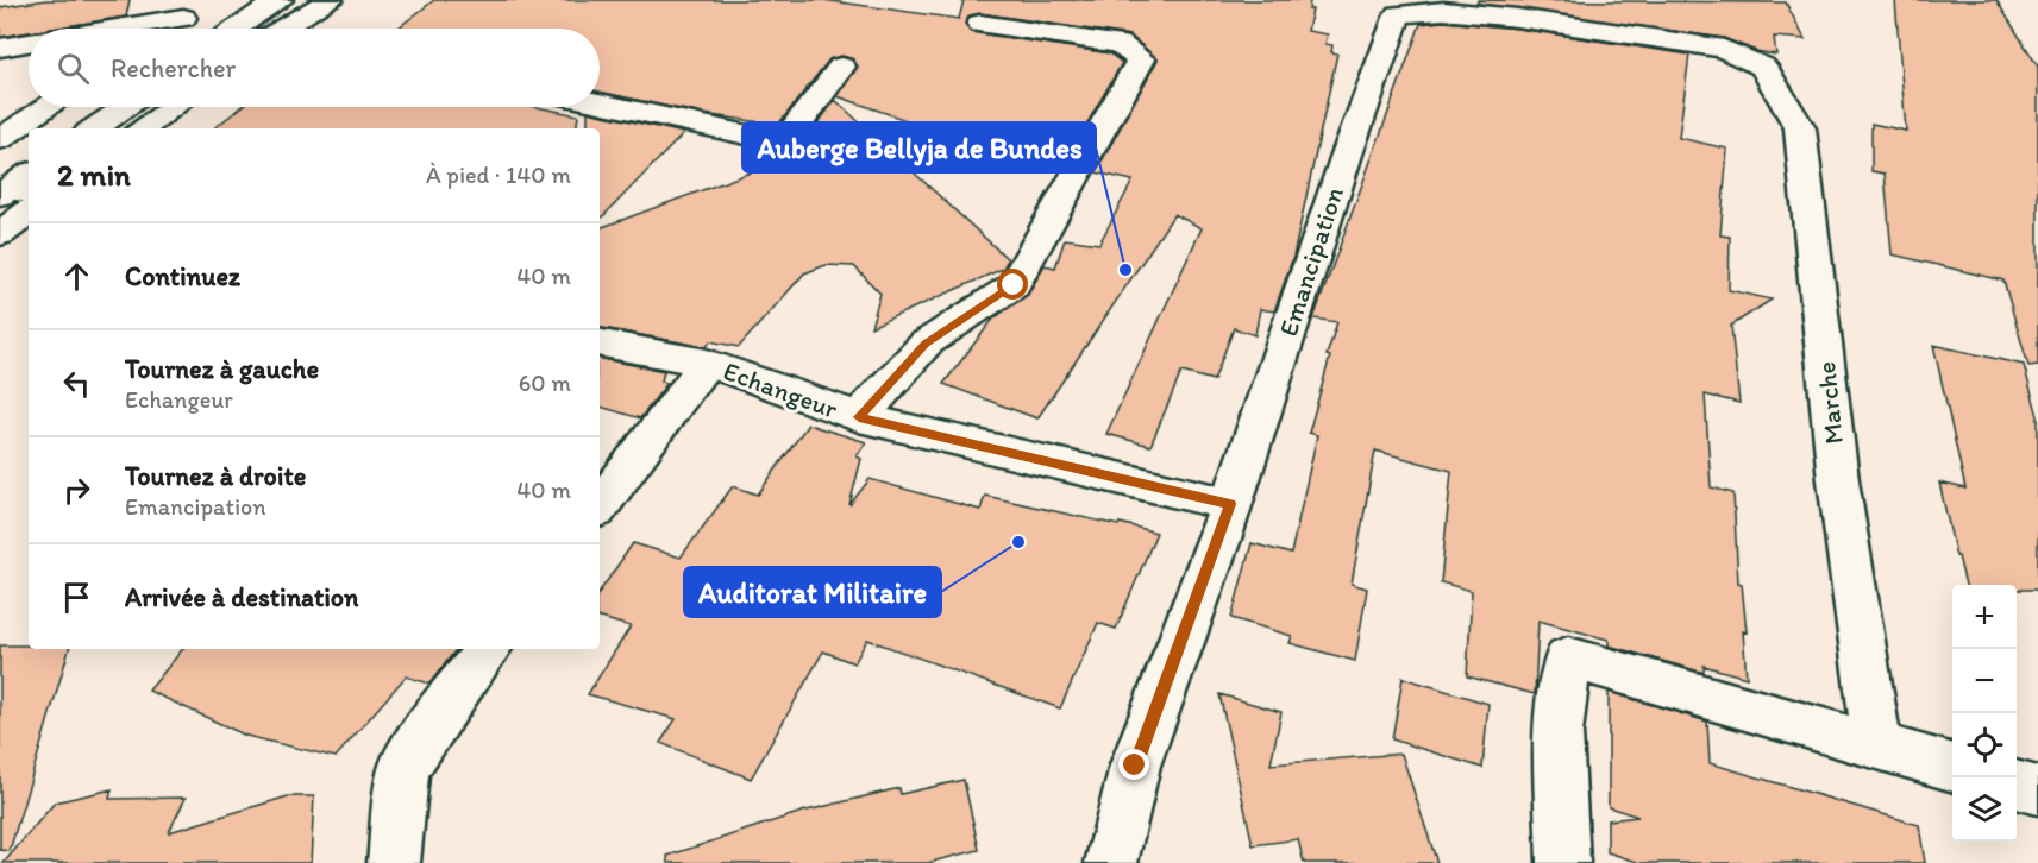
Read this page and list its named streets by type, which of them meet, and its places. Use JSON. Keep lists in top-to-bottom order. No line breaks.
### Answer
{"streets":{"main road":["Emancipation","Echangeur","Marche"]},"crossings":[["Emancipation","Echangeur"],["Emancipation","Marche"]],"places":["Auberge Bellyja de Bundes","Auditorat Militaire"],"page":{"search":"Rechercher","heading":["2 min","À pied · 140 m"],"list":[["Continuez","40 m"],["Tournez à gauche","Echangeur","60 m"],["Tournez à droite","Emancipation","40 m"],"Arrivée à destination"],"map_buttons":["+","−"]}}
